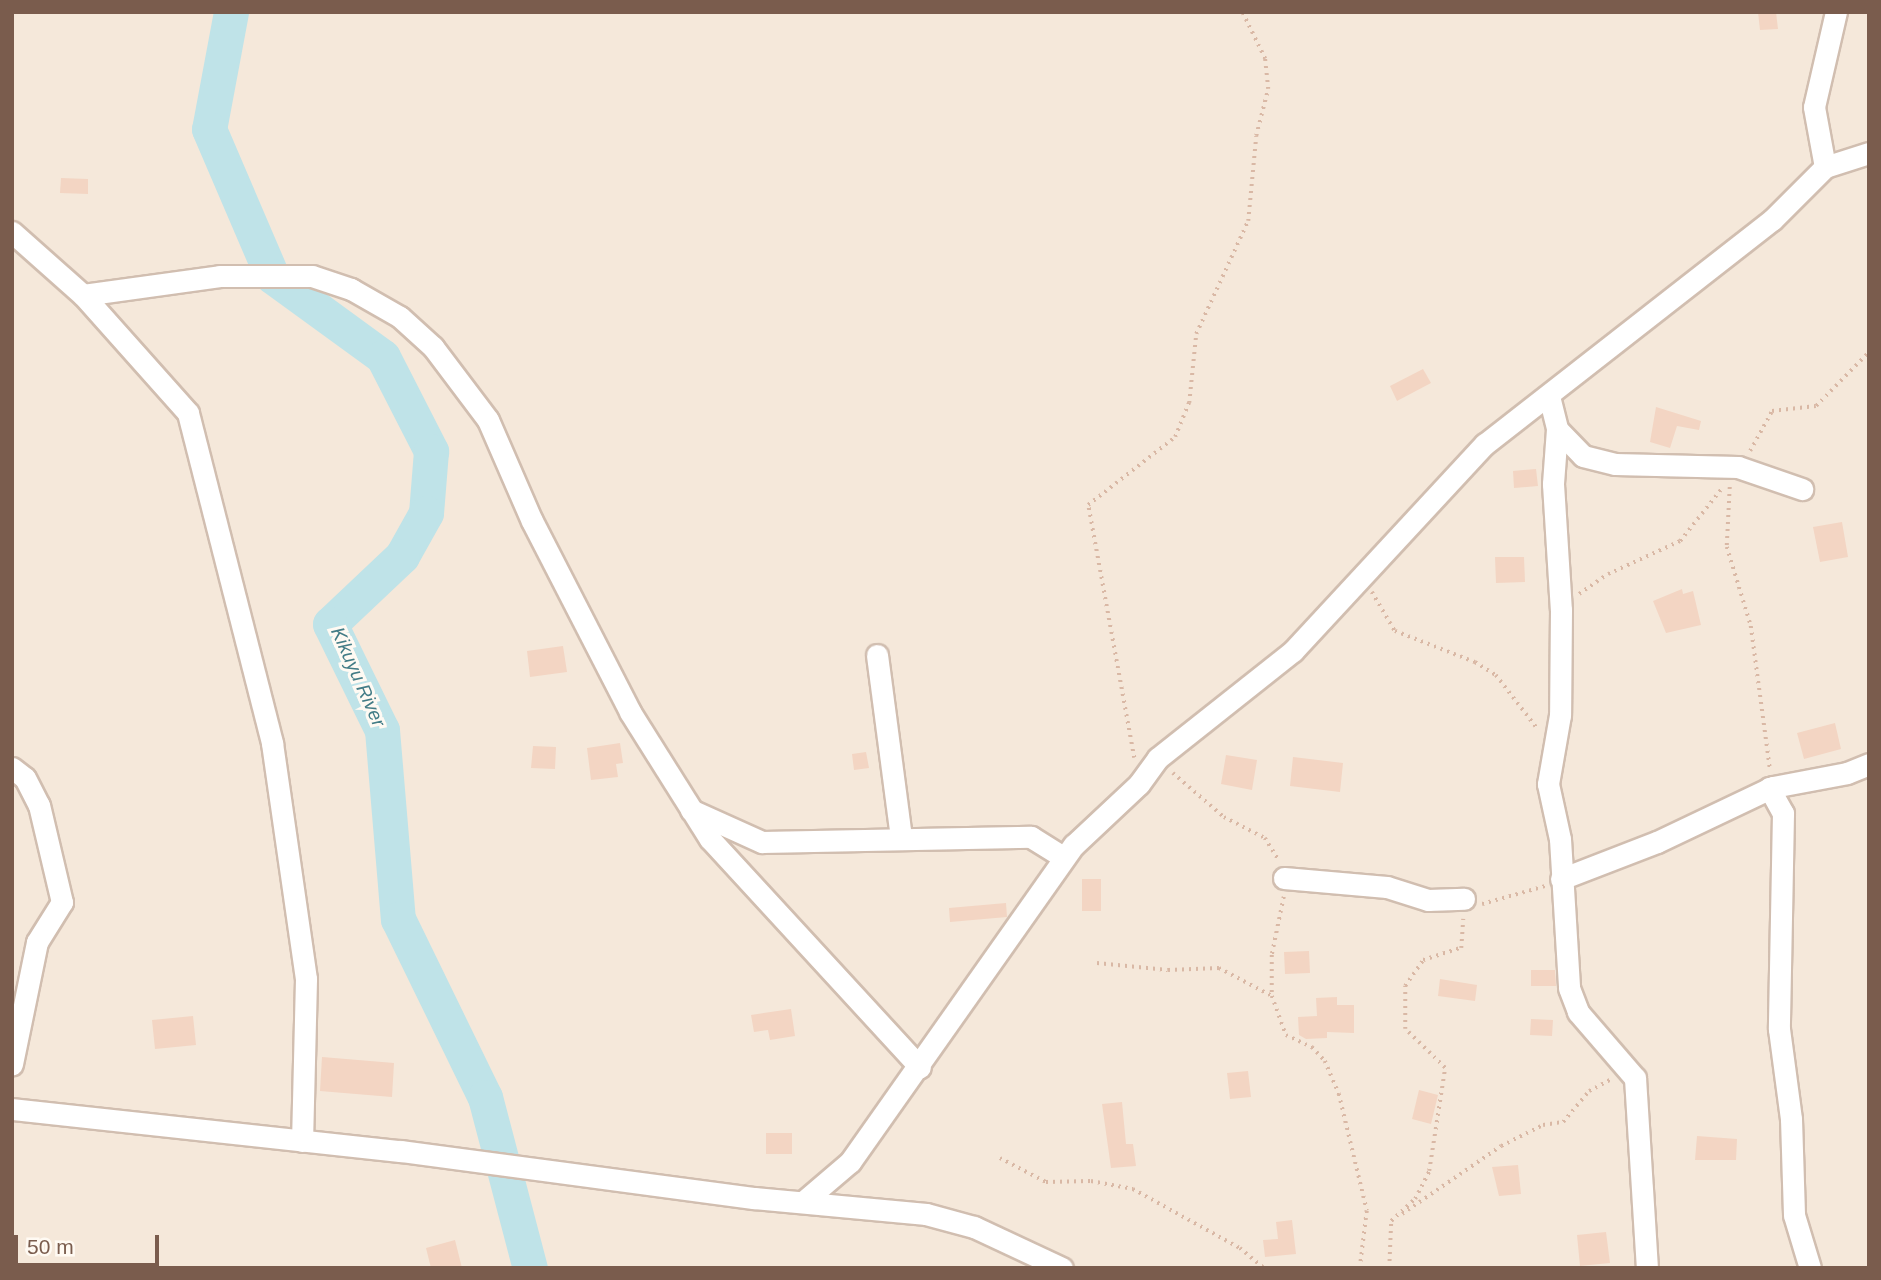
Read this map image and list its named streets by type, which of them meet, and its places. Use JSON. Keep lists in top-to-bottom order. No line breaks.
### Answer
{"water":["Kikuyu River"],"scale_bar":"50 m"}
